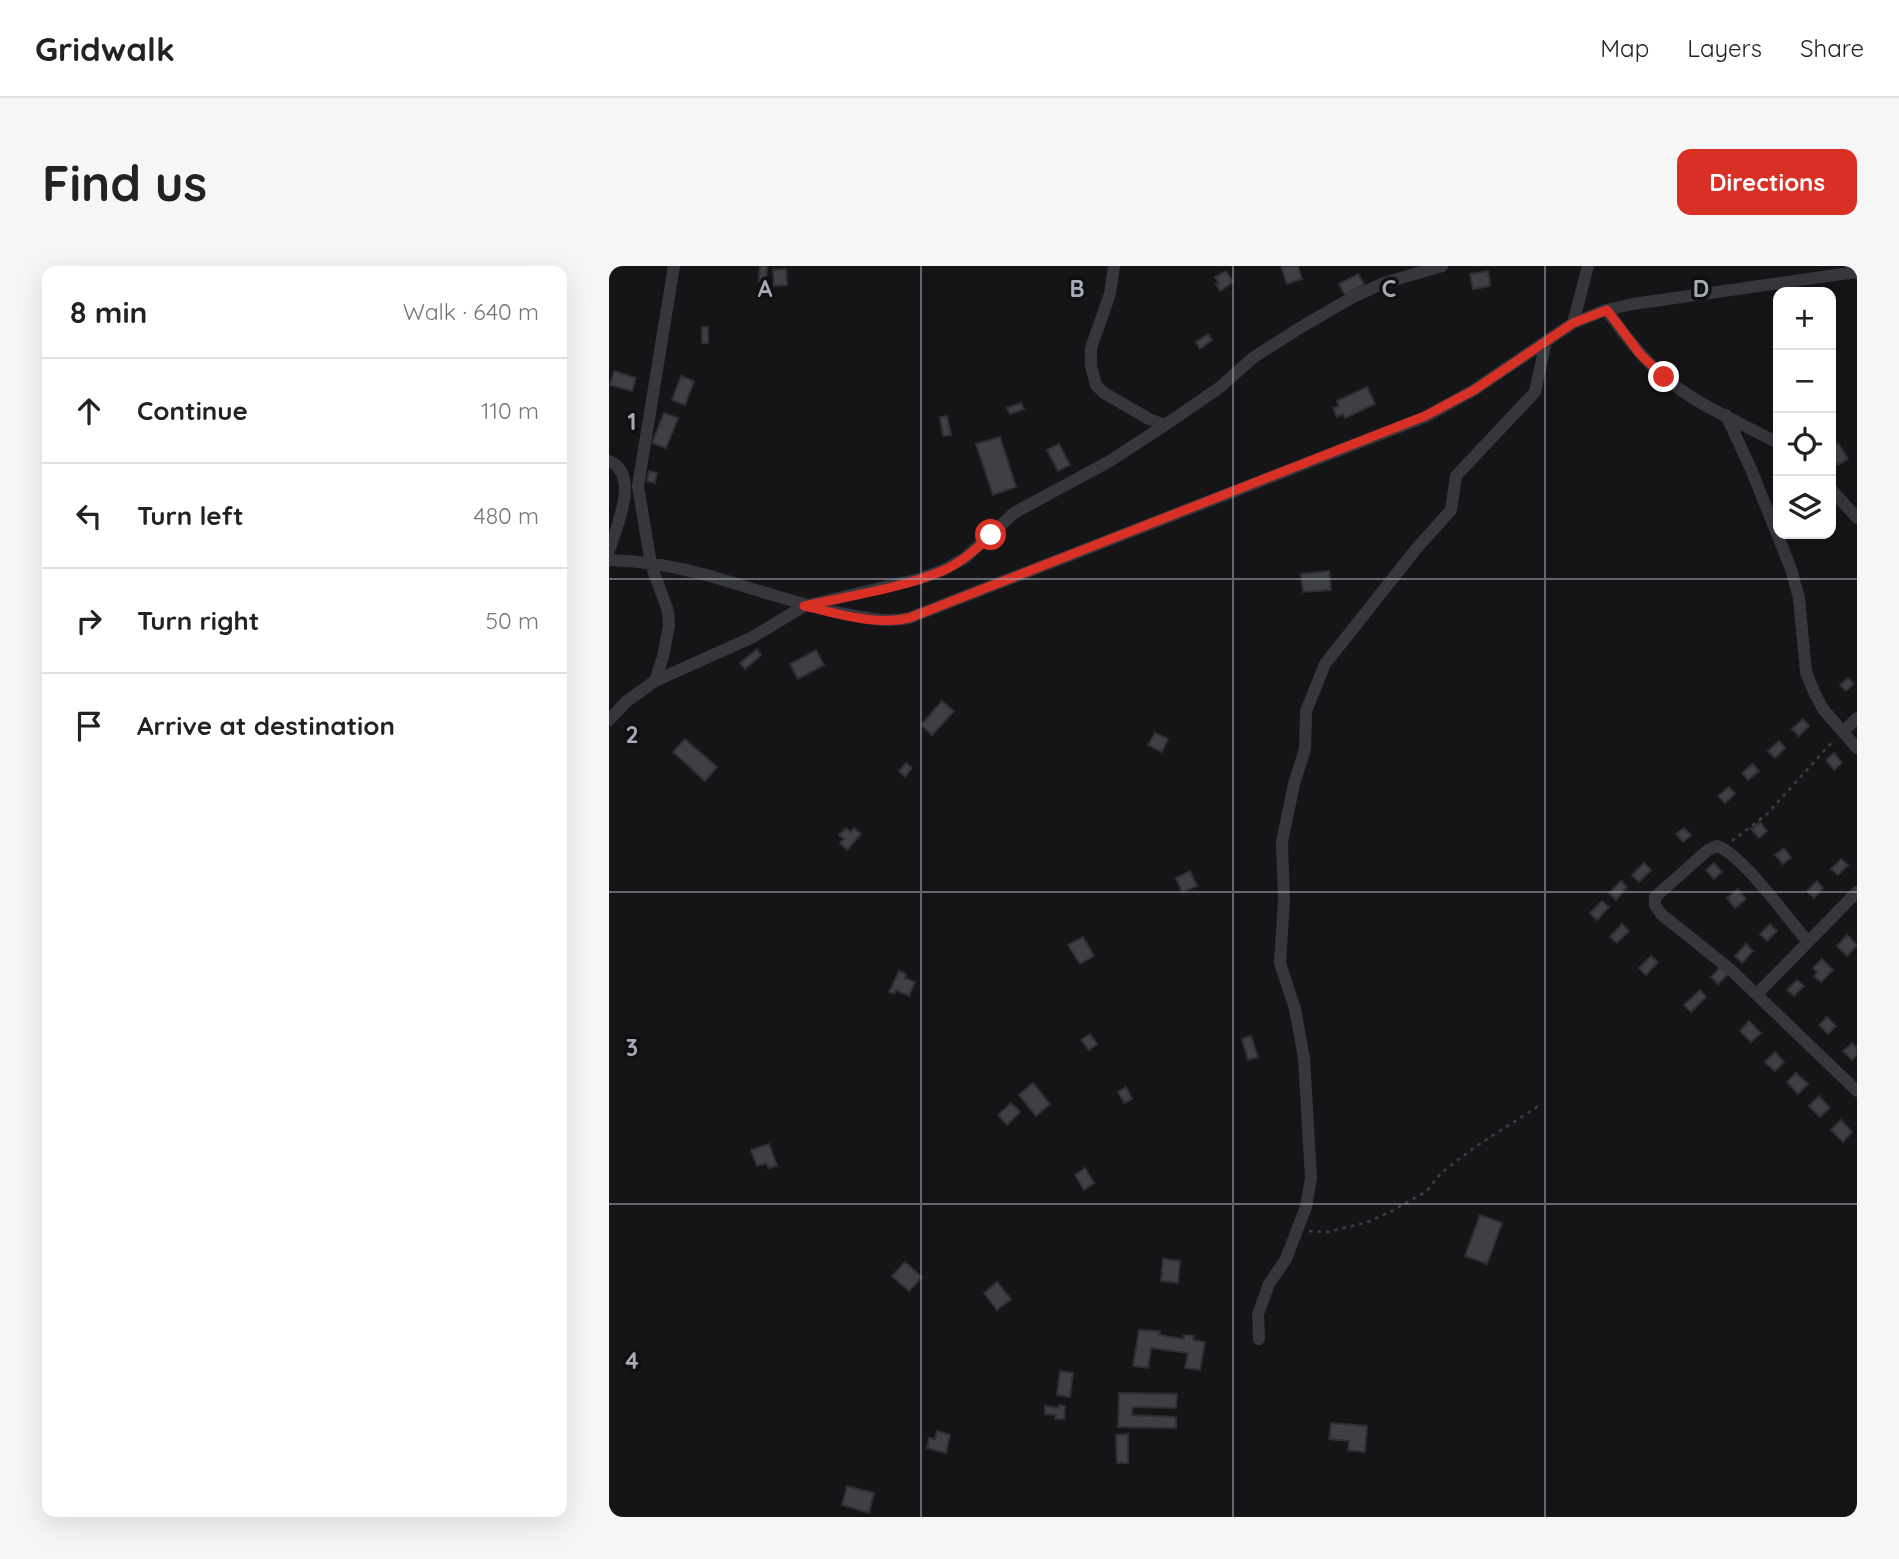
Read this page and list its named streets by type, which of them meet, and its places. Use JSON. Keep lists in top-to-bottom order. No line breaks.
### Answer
{"page":{"header":"Gridwalk","nav":["Map","Layers","Share"],"buttons":"Directions","title":"Find us","heading":["8 min","Walk · 640 m"],"map_buttons":["+","−"],"list":[["Continue","110 m"],["Turn left","480 m"],["Turn right","50 m"],"Arrive at destination"]},"grid":{"columns":["A","B","C","D"],"rows":["1","2","3","4"]}}
